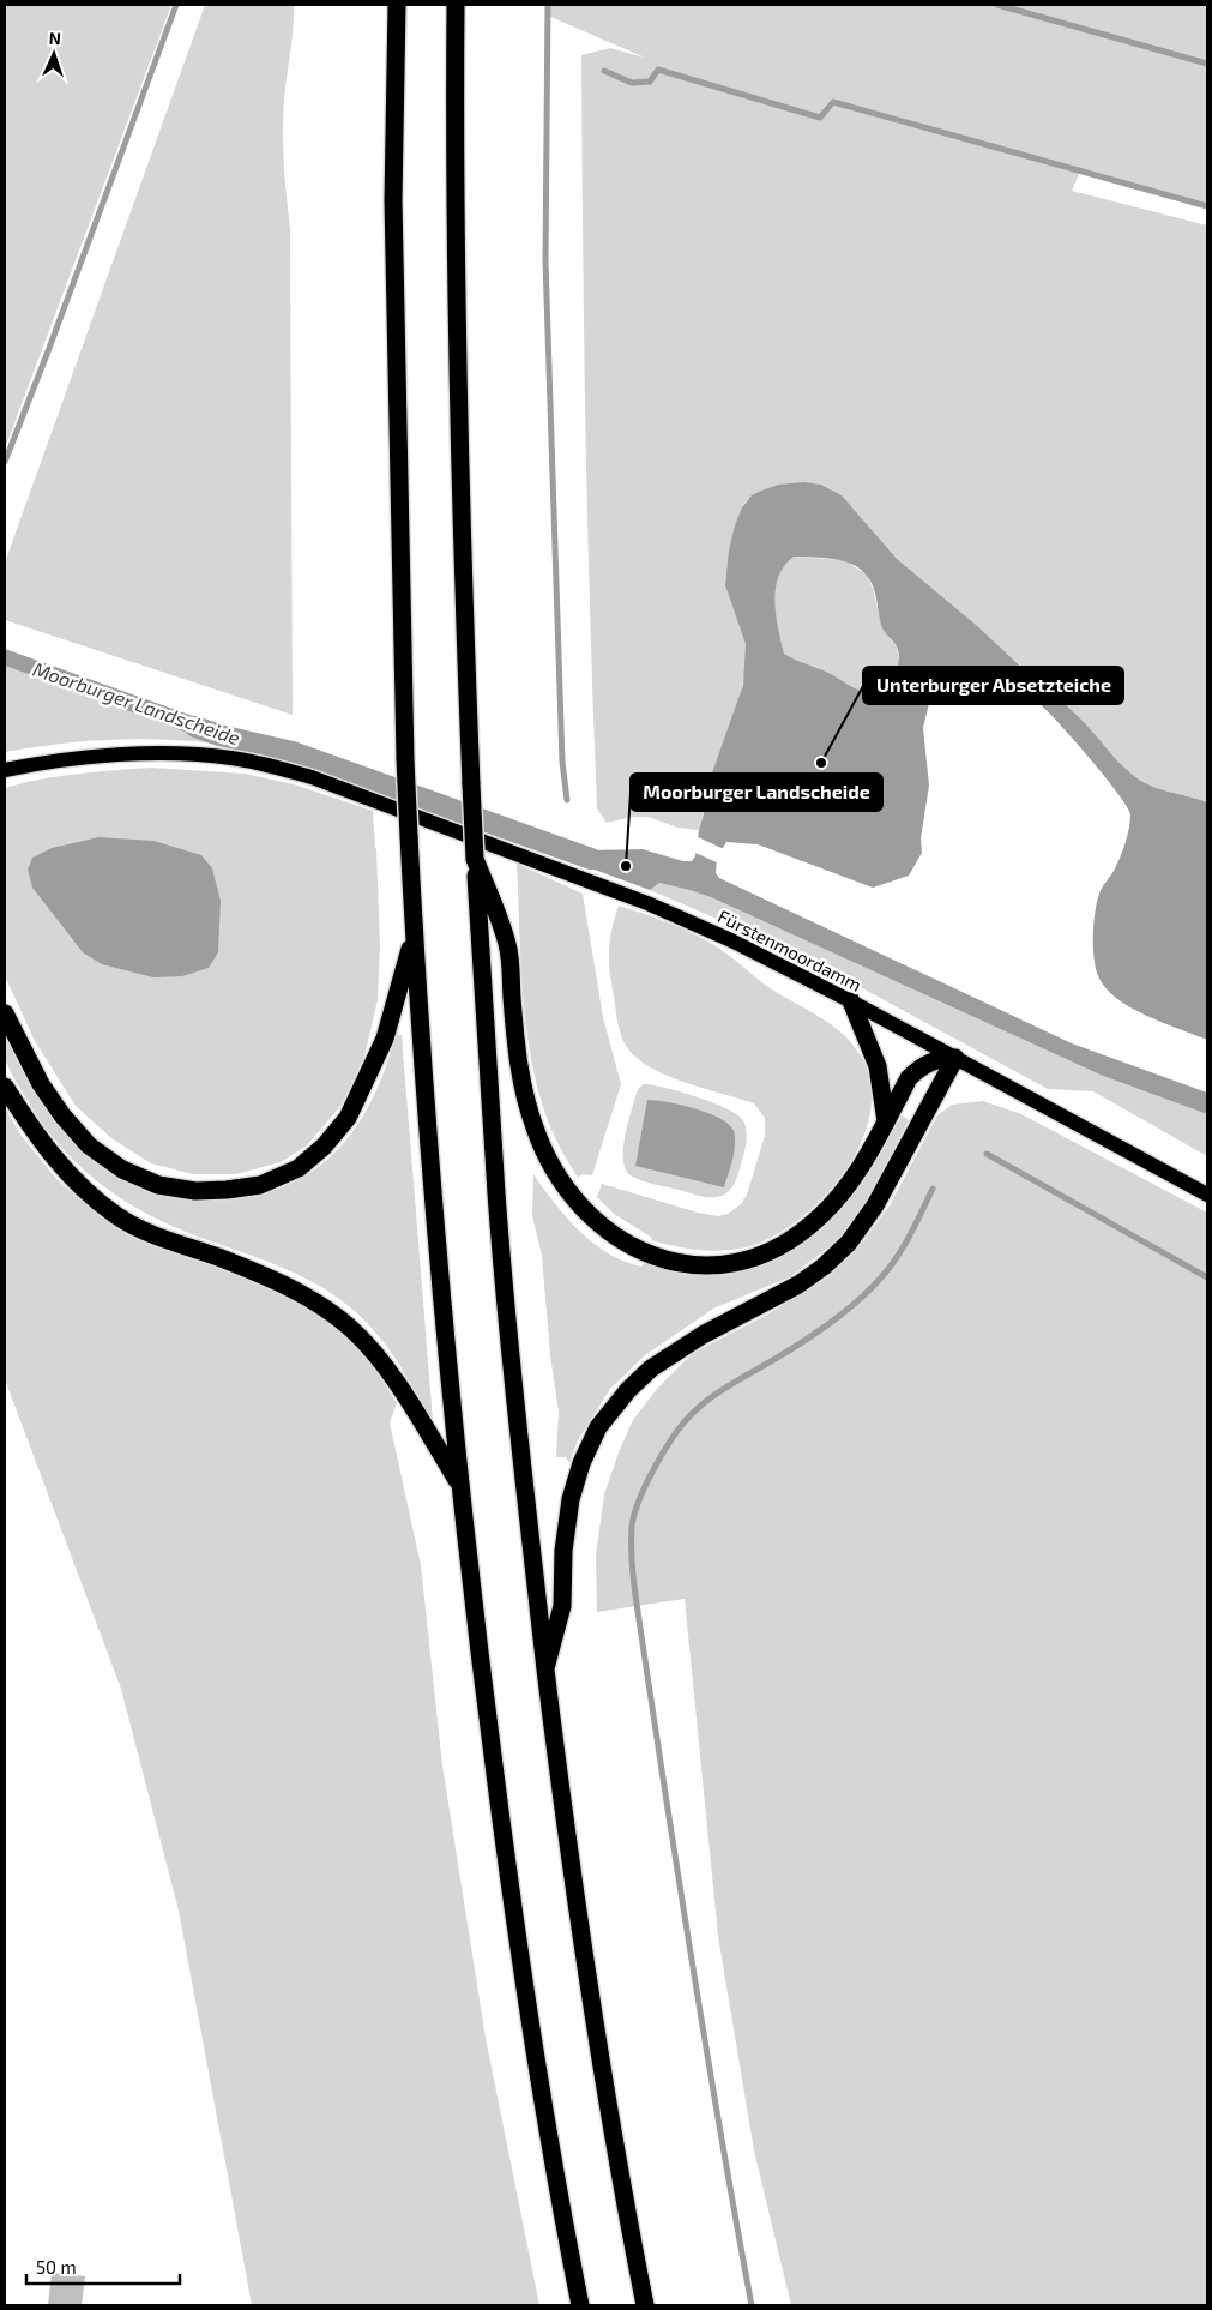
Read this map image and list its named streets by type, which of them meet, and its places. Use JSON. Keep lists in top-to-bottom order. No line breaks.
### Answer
{"streets":{"main road":["Fürstenmoordamm"]},"water":["Moorburger Landscheide"],"places":["Unterburger Absetzteiche","Moorburger Landscheide"],"scale_bar":"50 m","north":"top"}
